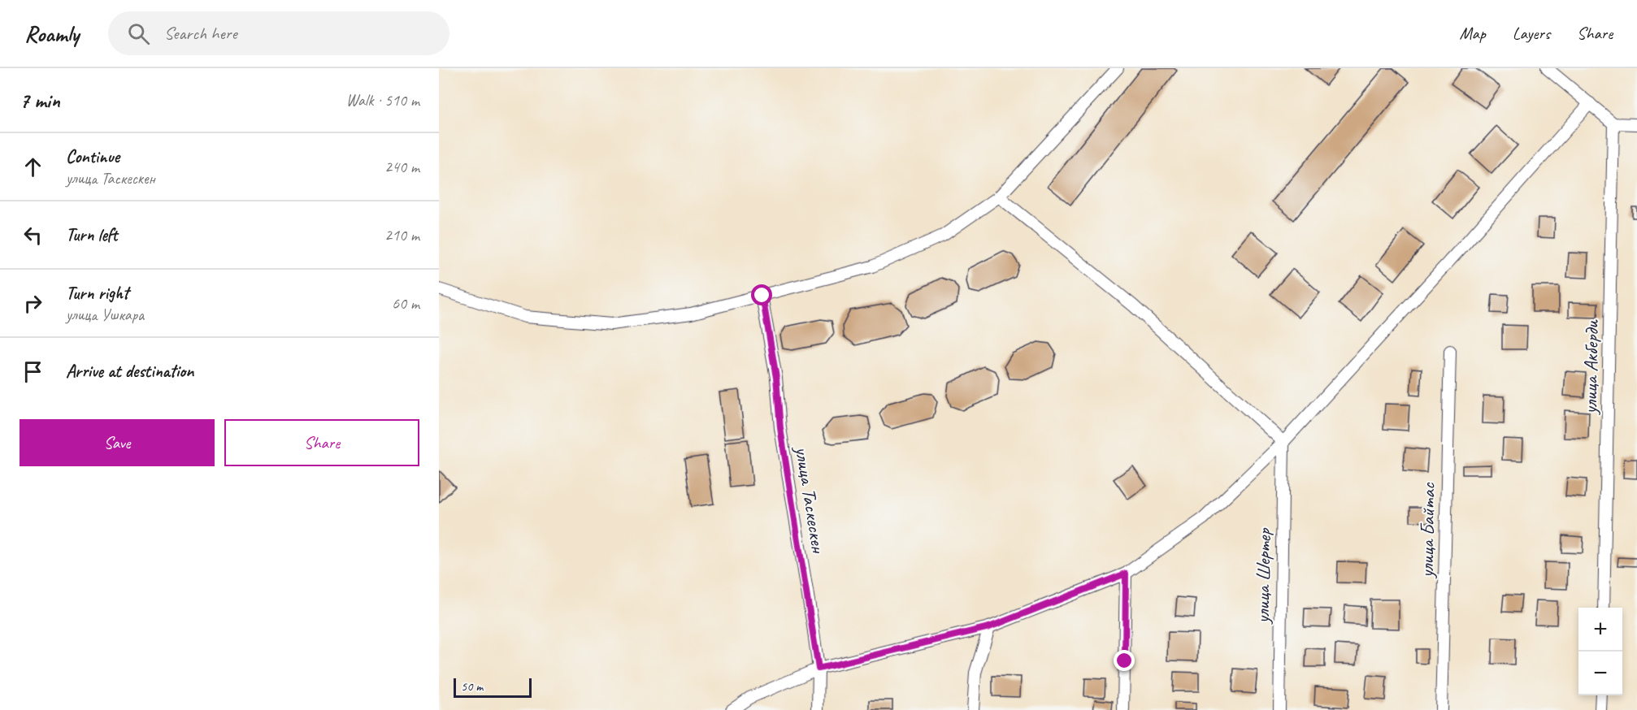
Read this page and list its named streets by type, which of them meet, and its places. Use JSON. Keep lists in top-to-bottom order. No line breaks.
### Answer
{"streets":{"street":["улица Акберди","улица Таскескен","улица Байтас","улица Шертер"]},"scale_bar":"50 m","page":{"header":"Roamly","search":"Search here","nav":["Map","Layers","Share"],"heading":["7 min","Walk · 510 m"],"list":[["Continue","улица Таскескен","240 m"],["Turn left","210 m"],["Turn right","улица Ушкара","60 m"],"Arrive at destination"],"buttons":["Save","Share"],"map_buttons":["+","−"],"scale":"50 m"}}
